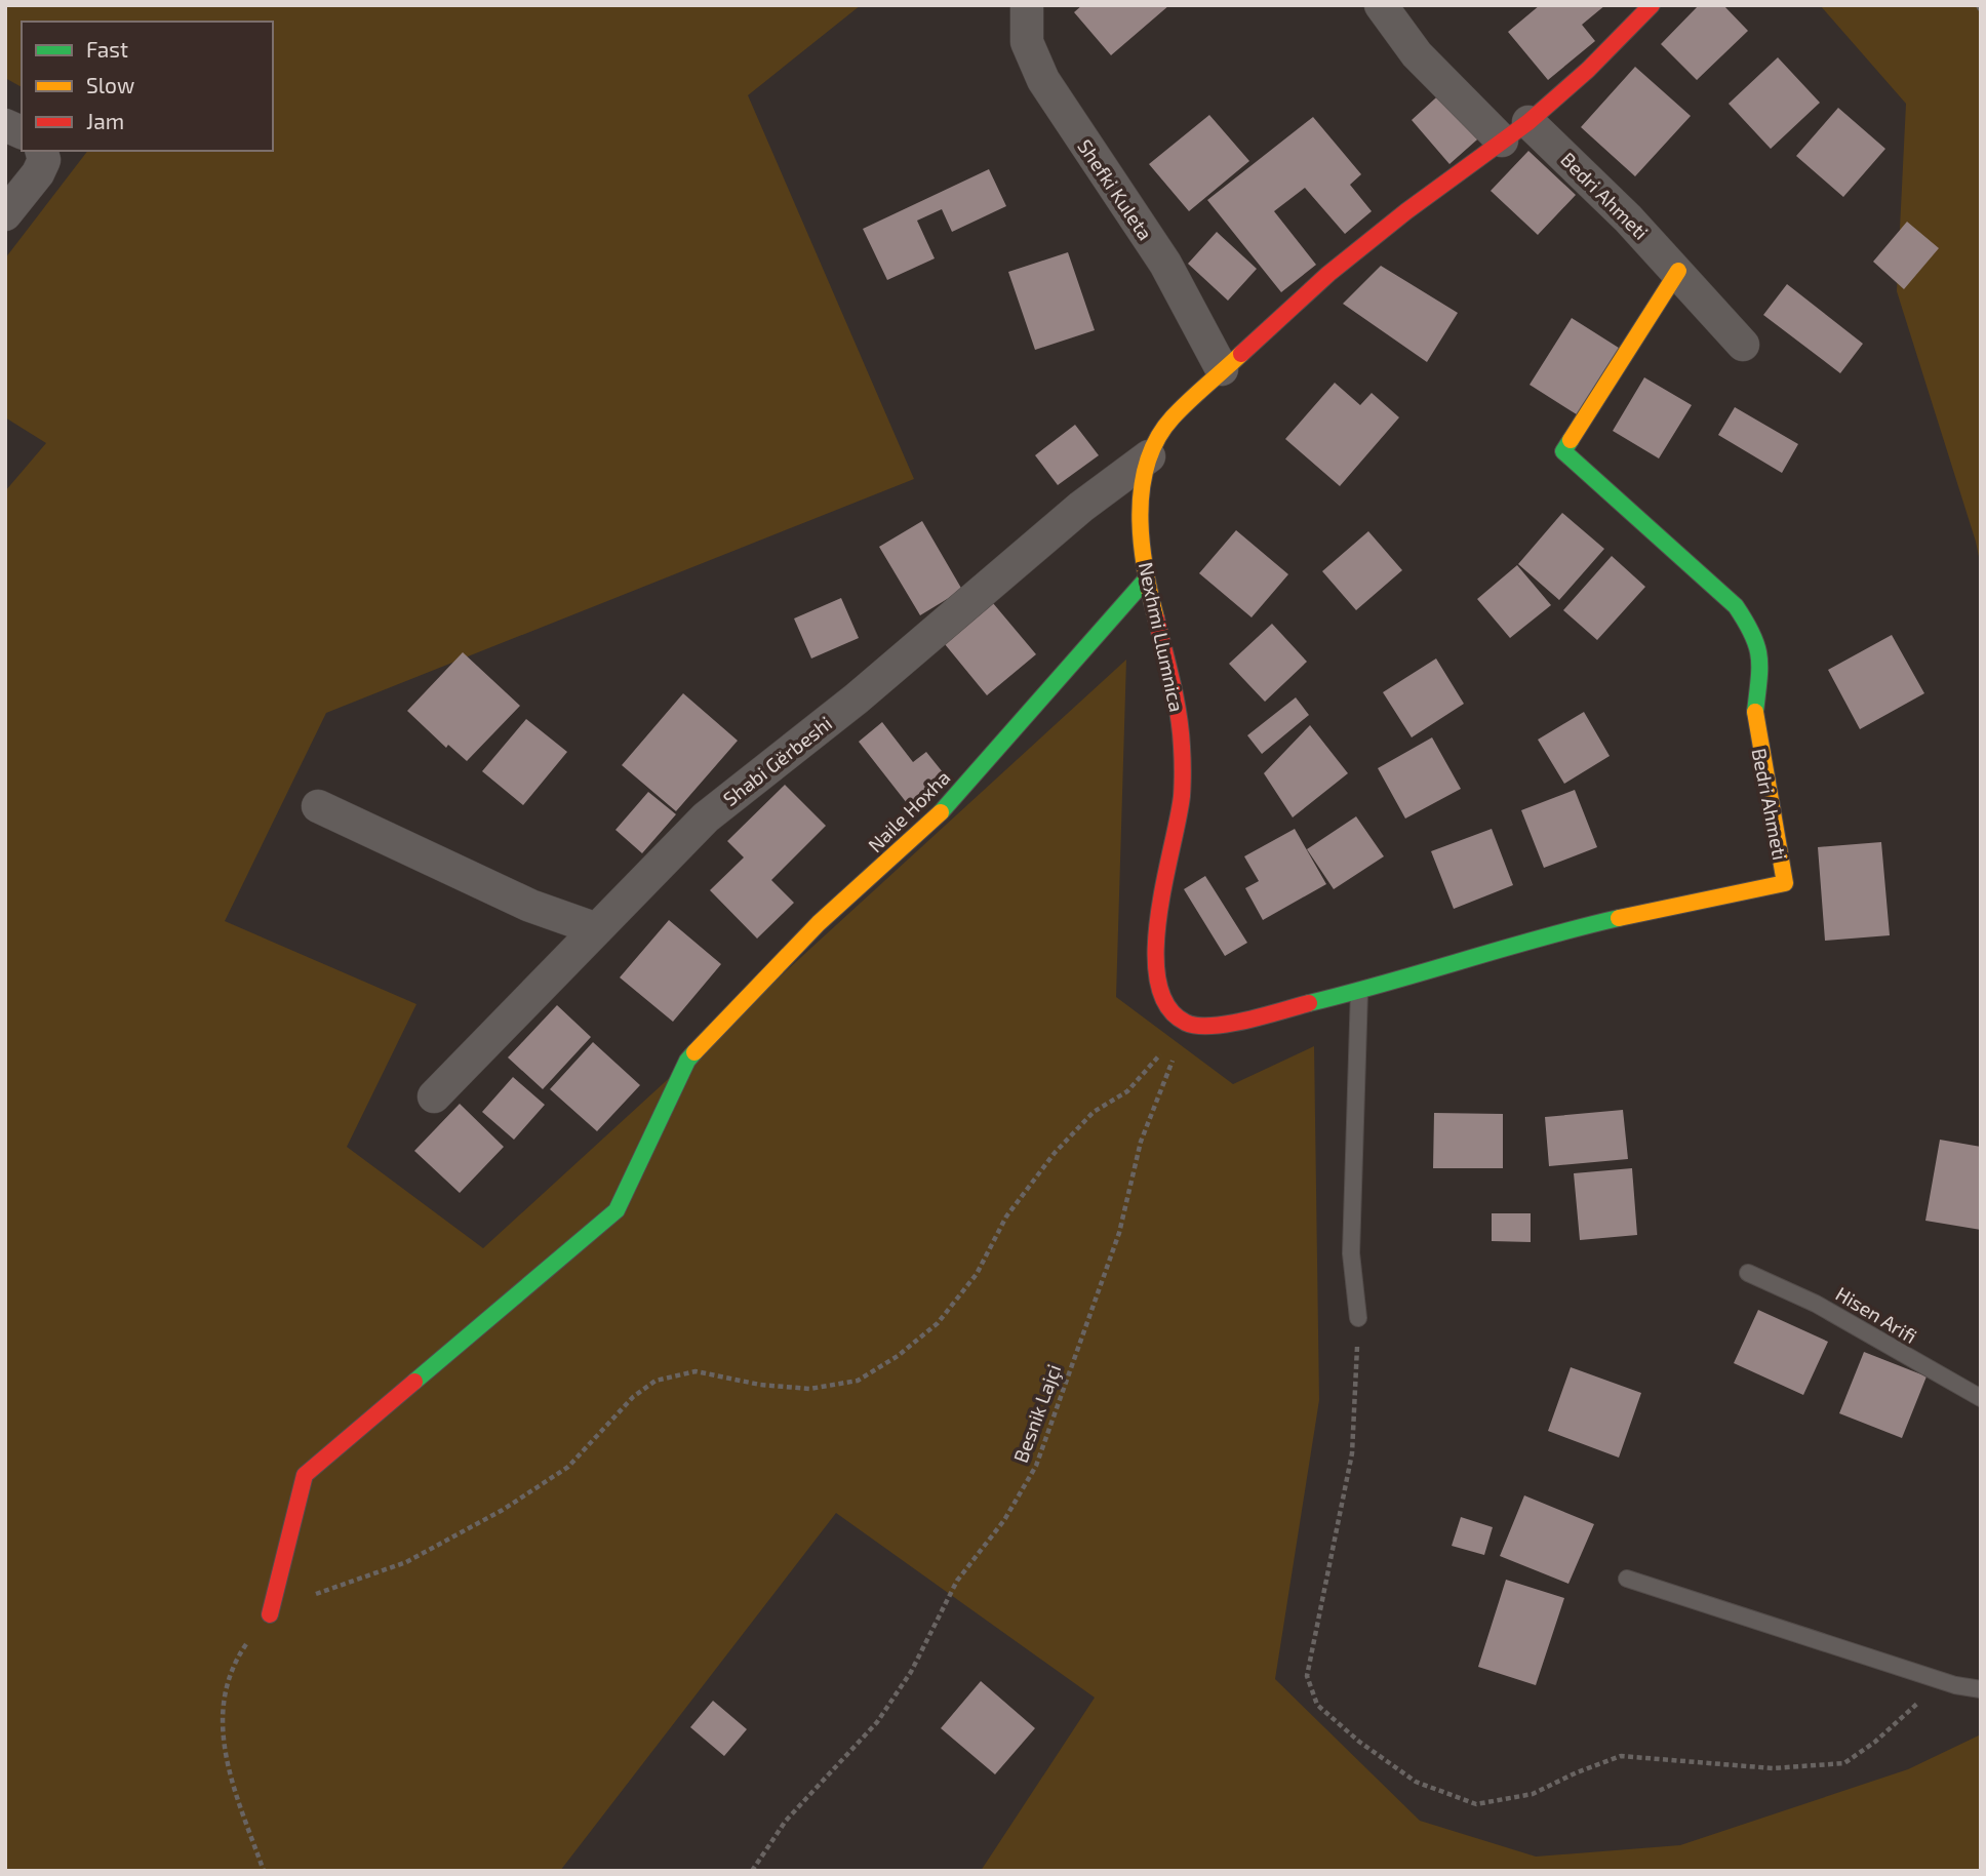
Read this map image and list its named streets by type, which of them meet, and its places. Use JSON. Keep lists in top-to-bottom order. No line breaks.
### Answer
{"streets":{"street":["Shefki Kuleta","Bedri Ahmeti","Nexhmi Llumnica","Shabi Gërbeshi","Naile Hoxha"],"lane":["Hisen Arifi"],"path":["Besnik Lajçi"]},"crossings":[["Shefki Kuleta","Nexhmi Llumnica"],["Bedri Ahmeti","Nexhmi Llumnica"],["Bedri Ahmeti","Besnik Lajçi"],["Nexhmi Llumnica","Shabi Gërbeshi"],["Nexhmi Llumnica","Naile Hoxha"],["Nexhmi Llumnica","Besnik Lajçi"]],"legend":["Fast","Slow","Jam"]}
